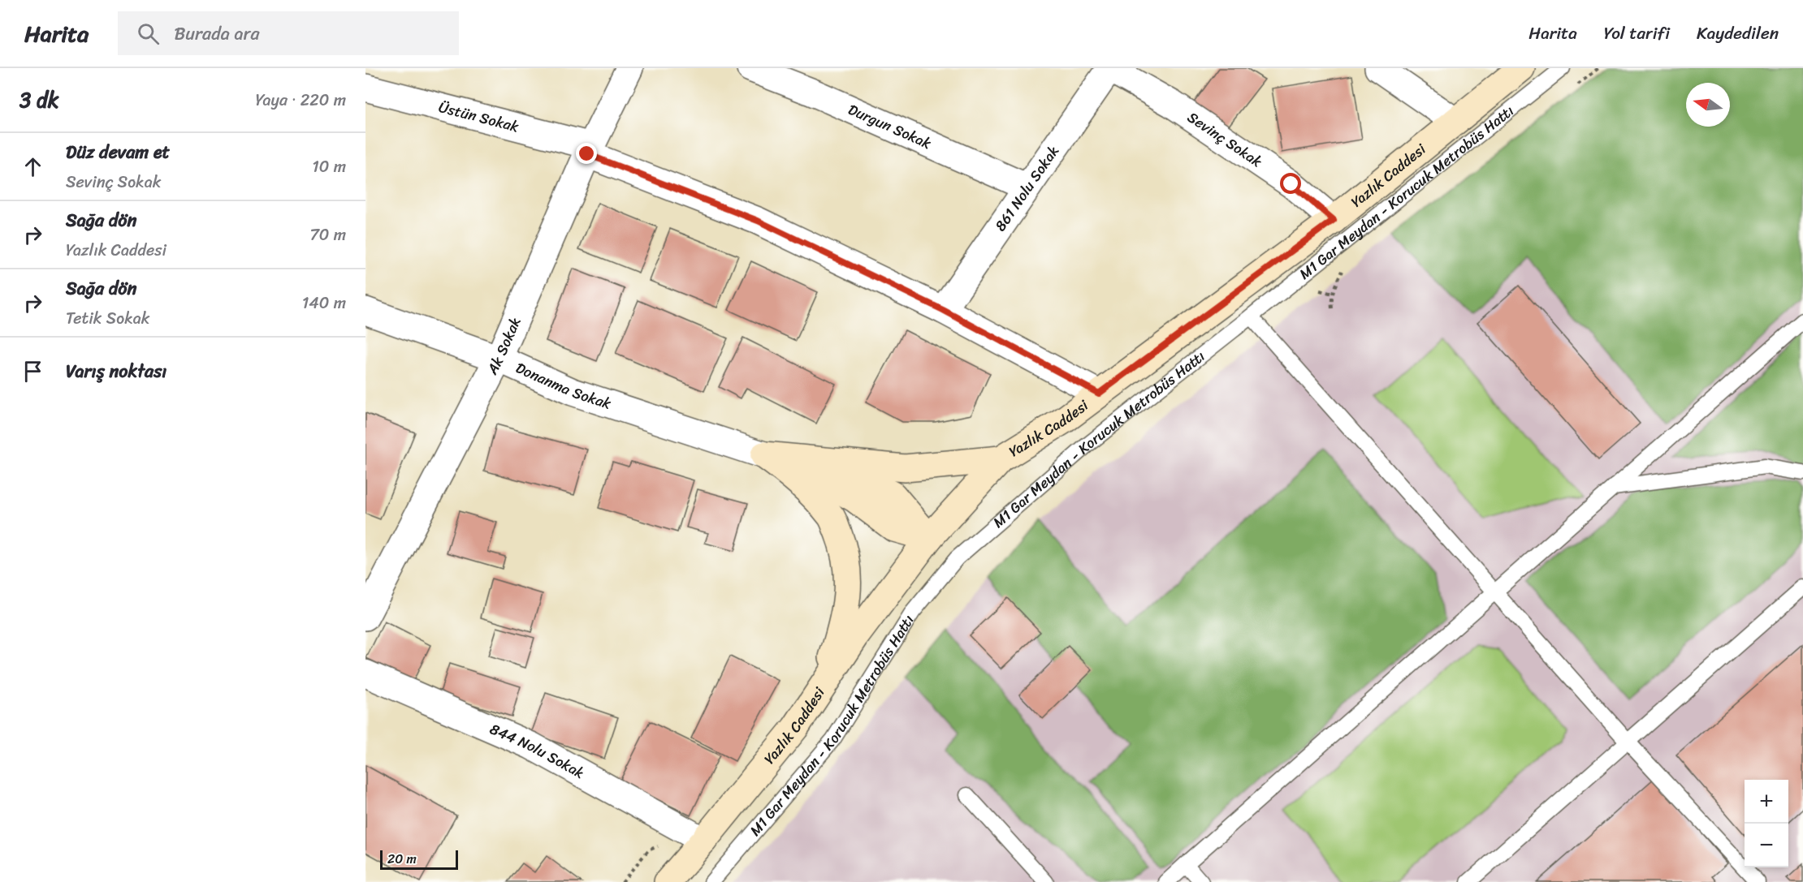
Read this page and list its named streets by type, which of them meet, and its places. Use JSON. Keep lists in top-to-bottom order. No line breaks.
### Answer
{"streets":{"main road":["Yazlık Caddesi"],"street":["Üstün Sokak","Durgun Sokak","Sevinç Sokak","861 Nolu Sokak","Ak Sokak","Donanma Sokak","844 Nolu Sokak"],"lane":["M1 Gar Meydan - Korucuk Metrobüs Hattı"]},"crossings":[["Üstün Sokak","Yazlık Caddesi"],["Üstün Sokak","861 Nolu Sokak"],["Üstün Sokak","Ak Sokak"],["Durgun Sokak","861 Nolu Sokak"],["Sevinç Sokak","Yazlık Caddesi"],["Sevinç Sokak","861 Nolu Sokak"],["Yazlık Caddesi","844 Nolu Sokak"],["Ak Sokak","Donanma Sokak"]],"scale_bar":"20 m","north":"left","page":{"header":"Harita","search":"Burada ara","nav":["Harita","Yol tarifi","Kaydedilen"],"heading":["3 dk","Yaya · 220 m"],"list":[["Düz devam et","Sevinç Sokak","10 m"],["Sağa dön","Yazlık Caddesi","70 m"],["Sağa dön","Tetik Sokak","140 m"],"Varış noktası"],"map_buttons":["+","−"],"scale":"20 m"}}
